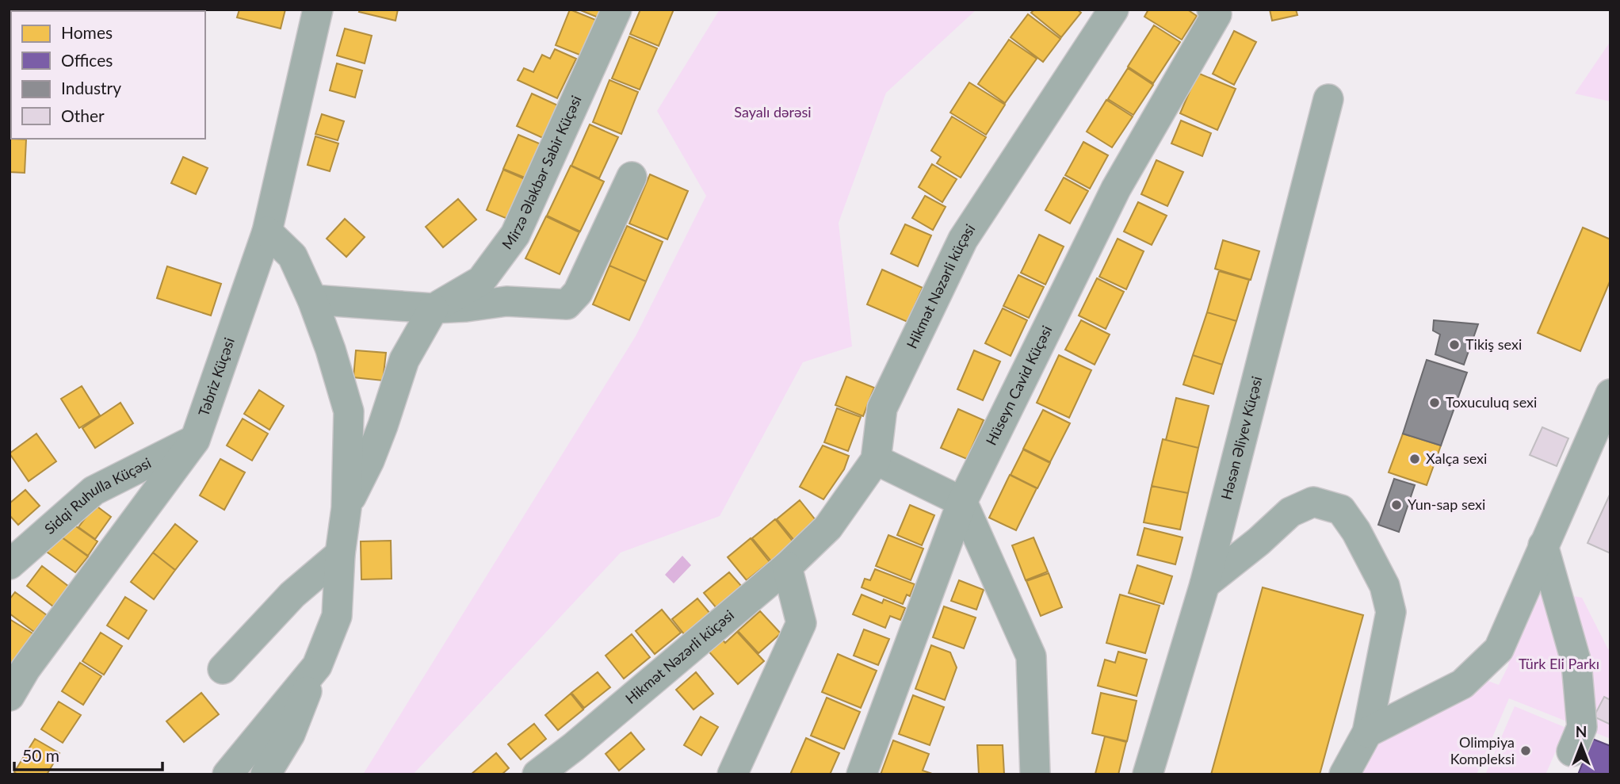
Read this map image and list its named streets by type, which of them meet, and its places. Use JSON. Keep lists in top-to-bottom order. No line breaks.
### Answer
{"streets":{"street":["Mirzə Ələkbər Sabir Küçəsi","Hikmət Nəzərli küçəsi","Təbriz Küçəsi","Hüseyn Cavid Küçəsi","Həsən Əliyev Küçəsi","Sidqi Ruhulla Küçəsi"]},"crossings":[["Təbriz Küçəsi","Sidqi Ruhulla Küçəsi"]],"parks":["Sayalı dərəsi","Türk Eli Parkı"],"places":["Tikiş sexi","Toxuculuq sexi","Xalça sexi","Yun-sap sexi","Olimpiya Kompleksi"],"legend":["Homes","Offices","Industry","Other"],"scale_bar":"50 m","north":"top"}
